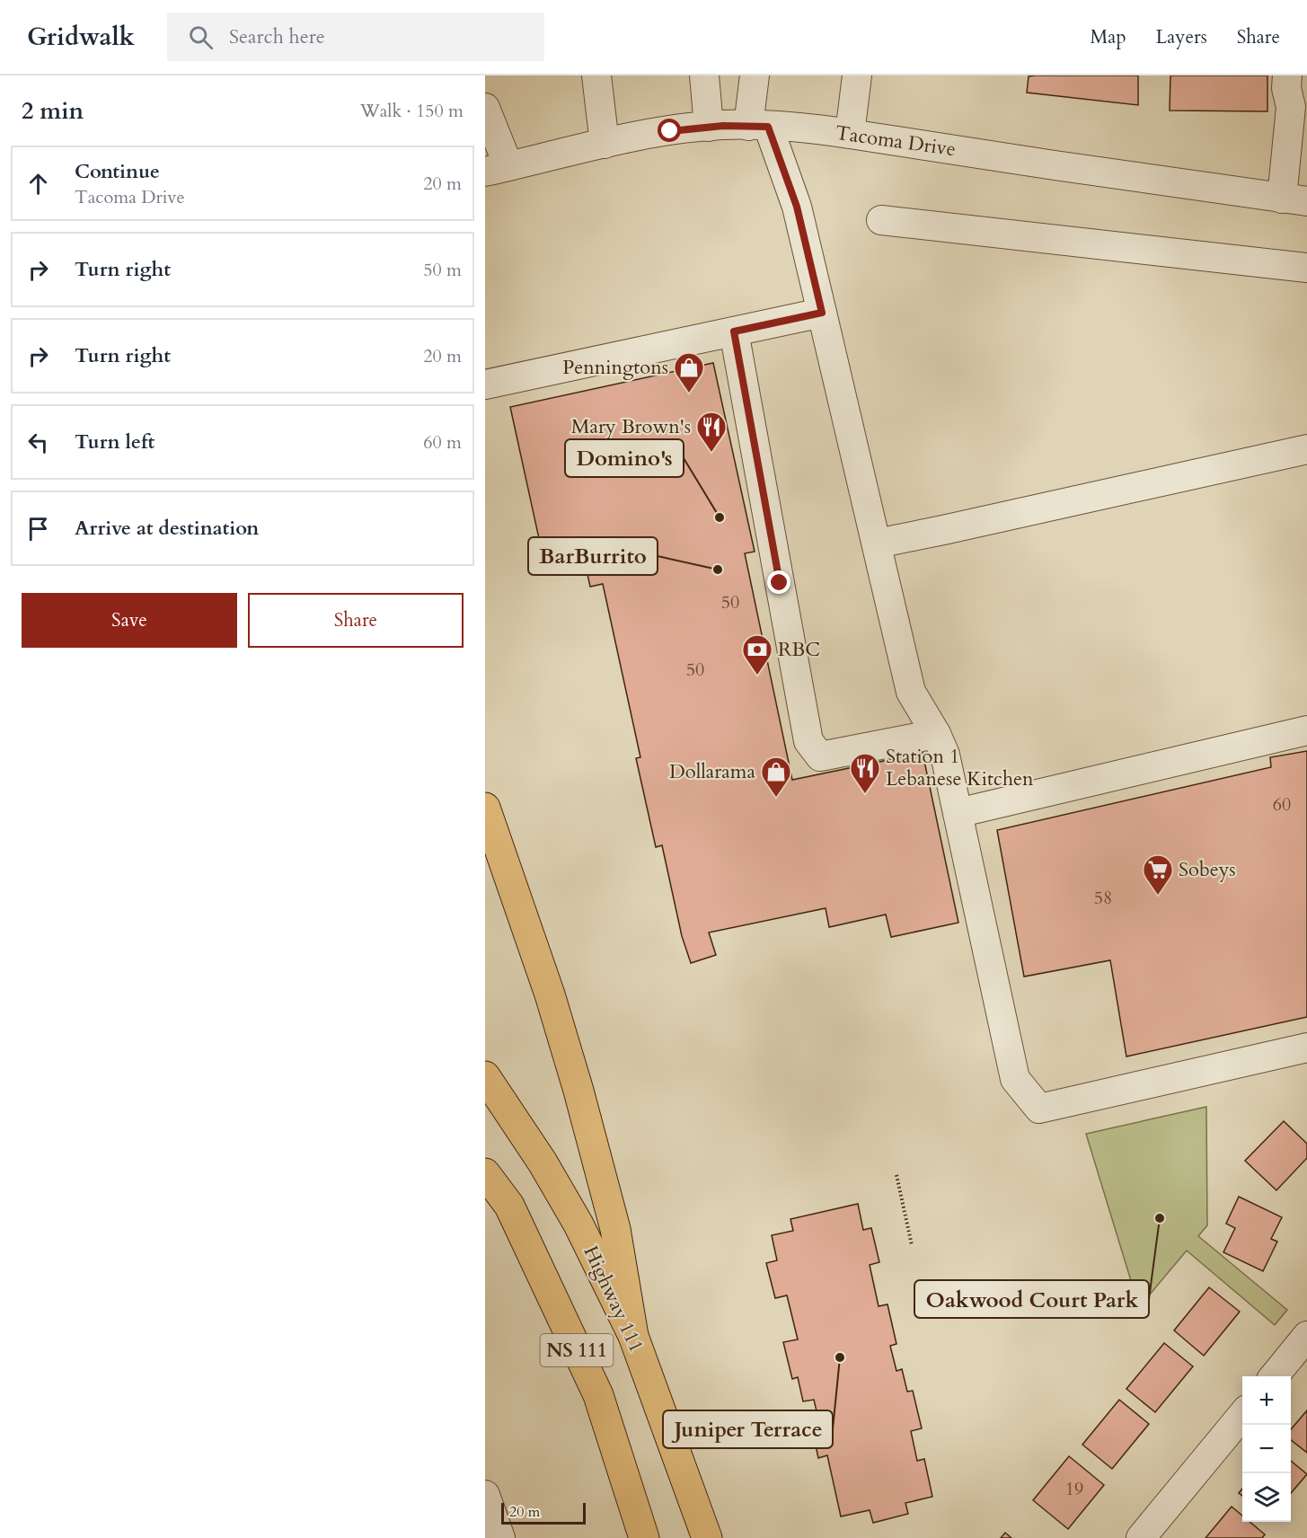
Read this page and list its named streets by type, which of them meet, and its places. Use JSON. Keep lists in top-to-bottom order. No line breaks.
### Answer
{"streets":{"highway":["Highway 111","NS 111"],"street":["Tacoma Drive"]},"places":{"shop":["Penningtons","Dollarama"],"restaurant":["Mary Brown's","Station 1 Lebanese Kitchen"],"other":["Domino's","BarBurrito","Oakwood Court Park","Juniper Terrace"],"bank":["RBC"],"supermarket":["Sobeys"]},"house_numbers":["50","50","60","58","19"],"scale_bar":"20 m","page":{"header":"Gridwalk","search":"Search here","nav":["Map","Layers","Share"],"heading":["2 min","Walk · 150 m"],"list":[["Continue","Tacoma Drive","20 m"],["Turn right","50 m"],["Turn right","20 m"],["Turn left","60 m"],"Arrive at destination"],"buttons":["Save","Share"],"map_buttons":["+","−"],"scale":"20 m"}}
